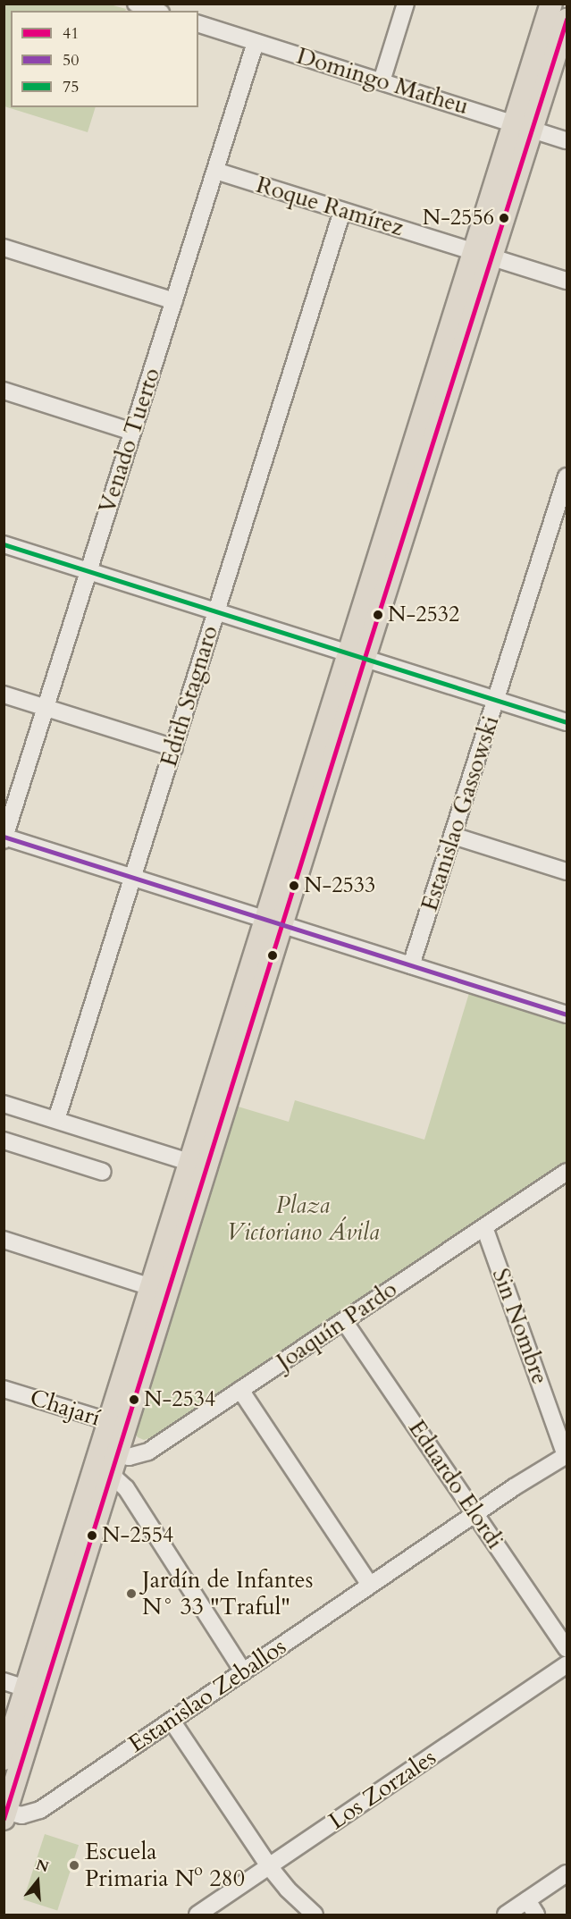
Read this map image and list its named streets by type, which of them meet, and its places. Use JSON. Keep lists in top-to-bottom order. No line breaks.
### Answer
{"streets":{"street":["Domingo Matheu","Roque Ramírez","Venado Tuerto","Edith Stagnaro","Estanislao Gassowski","Joaquín Pardo","Sin Nombre","Chajarí","Eduardo Elordi","Estanislao Zeballos","Los Zorzales"]},"crossings":[["Domingo Matheu","Venado Tuerto"],["Roque Ramírez","Venado Tuerto"],["Roque Ramírez","Edith Stagnaro"],["Joaquín Pardo","Sin Nombre"],["Joaquín Pardo","Eduardo Elordi"],["Sin Nombre","Estanislao Zeballos"],["Eduardo Elordi","Estanislao Zeballos"]],"parks":["Plaza Victoriano Ávila"],"places":["N-2556","N-2532","N-2533","N-2534","N-2554","Jardín de Infantes N° 33 \"Traful\"","Escuela Primaria Nº 280"],"lines":["transit line 41","transit line 75","transit line 50"],"legend":["41","50","75"],"north":"top"}
